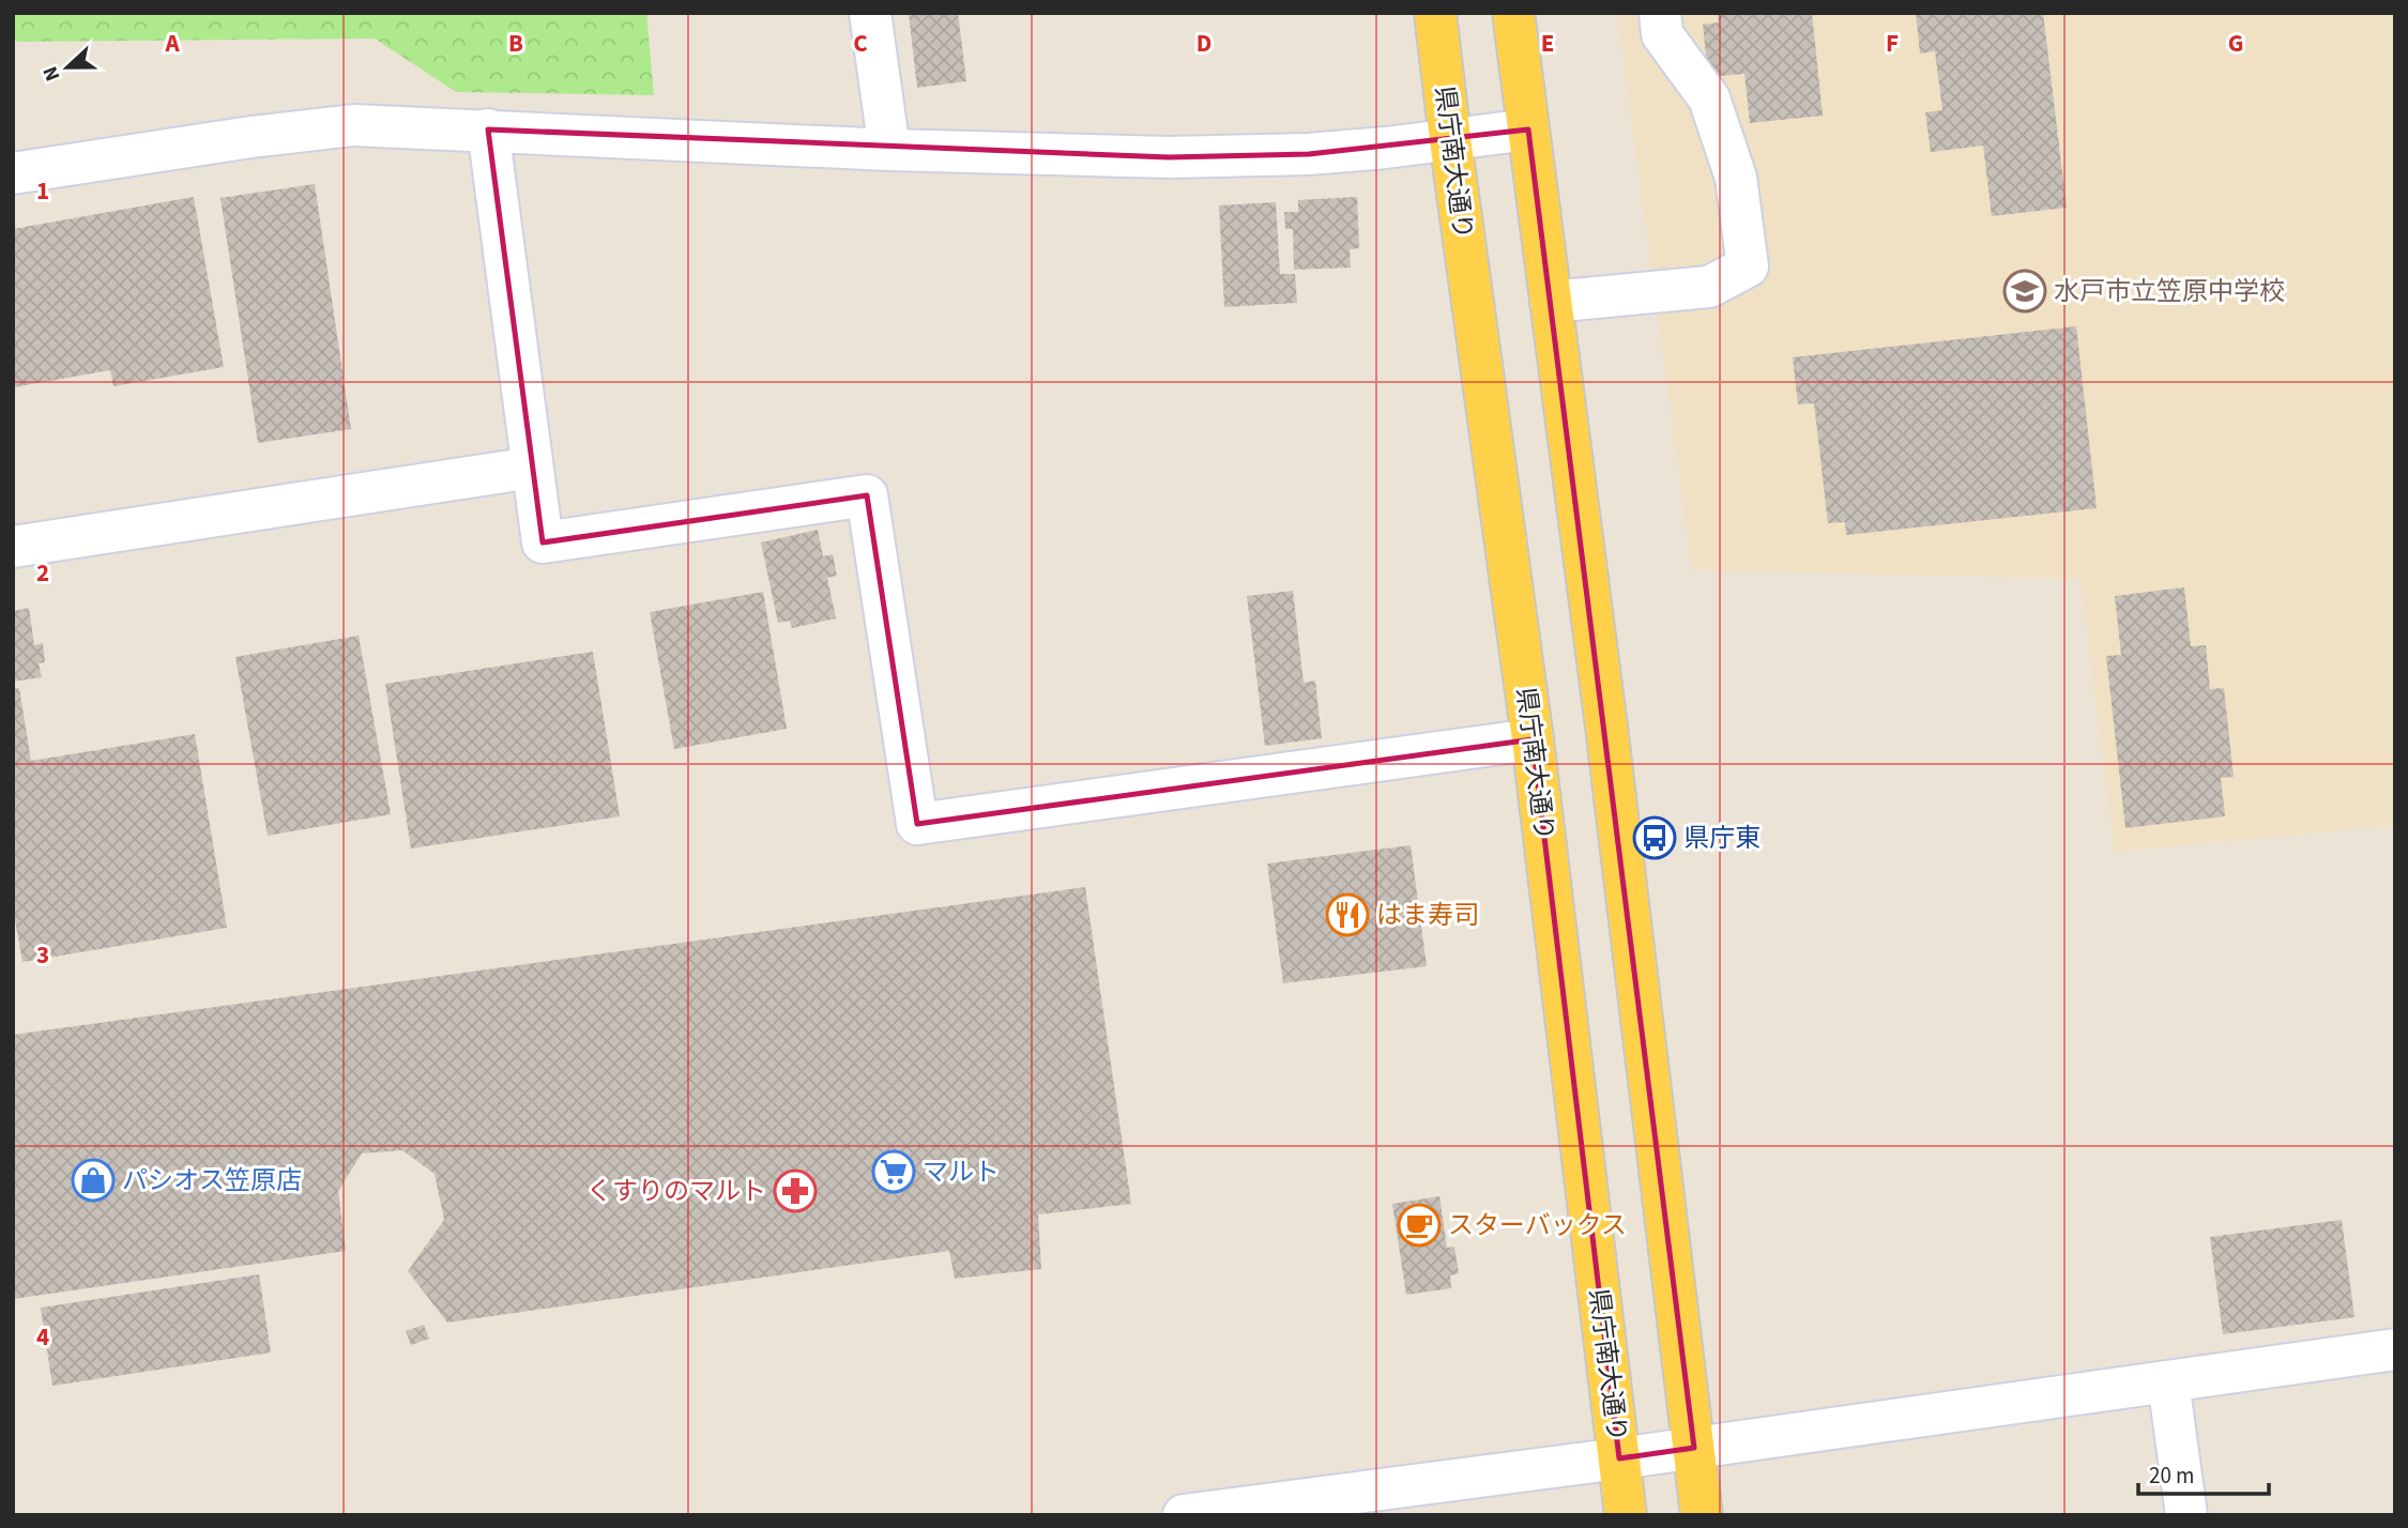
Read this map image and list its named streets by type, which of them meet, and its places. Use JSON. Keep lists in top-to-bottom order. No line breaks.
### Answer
{"streets":{"main road":["県庁南大通り"]},"places":{"school or university":["水戸市立笠原中学校"],"bus stop":["県庁東"],"restaurant":["はま寿司"],"supermarket":["マルト"],"shop":["パシオス笠原店"],"pharmacy":["くすりのマルト"],"cafe":["スターバックス"]},"scale_bar":"20 m","north":"left","grid":{"columns":["A","B","C","D","E","F","G"],"rows":["1","2","3","4"]}}
